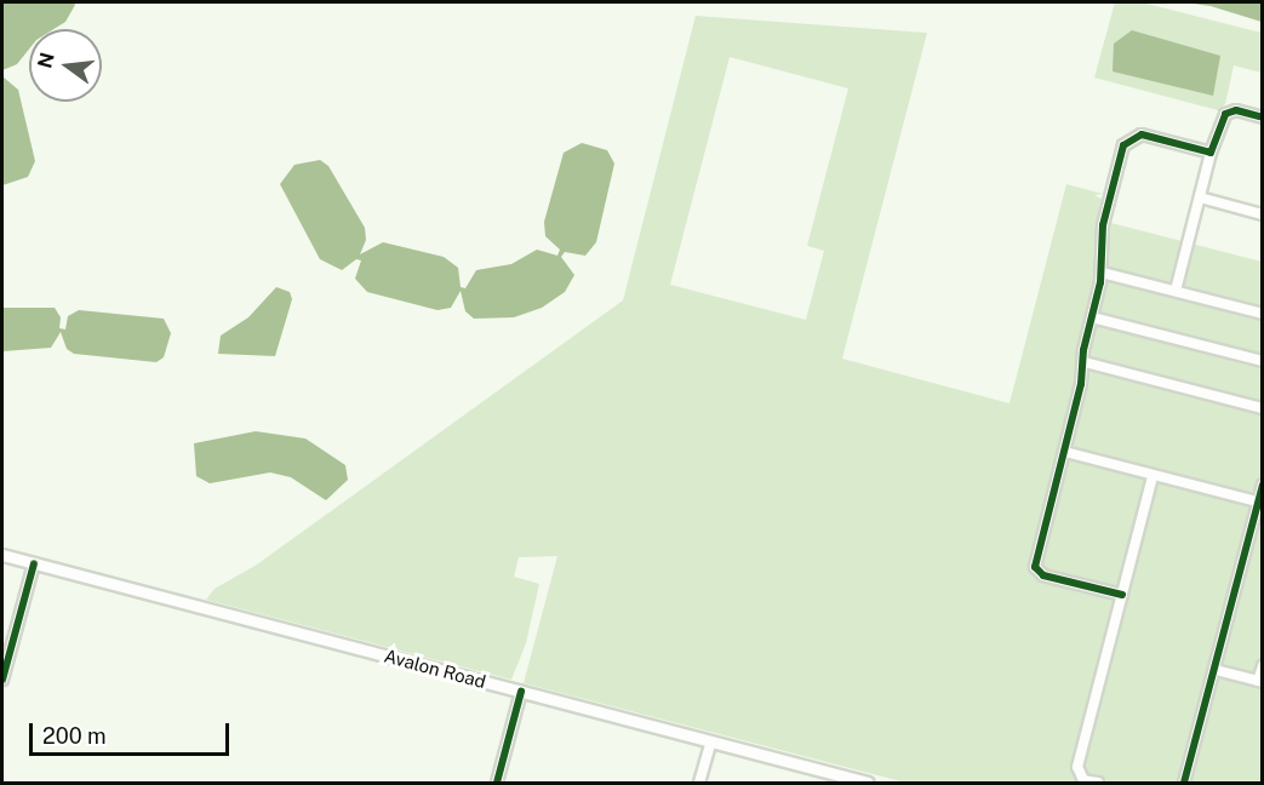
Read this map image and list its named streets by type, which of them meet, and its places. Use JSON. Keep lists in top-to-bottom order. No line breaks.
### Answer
{"streets":{"main road":["Avalon Road"]},"scale_bar":"200 m","north":"left"}
